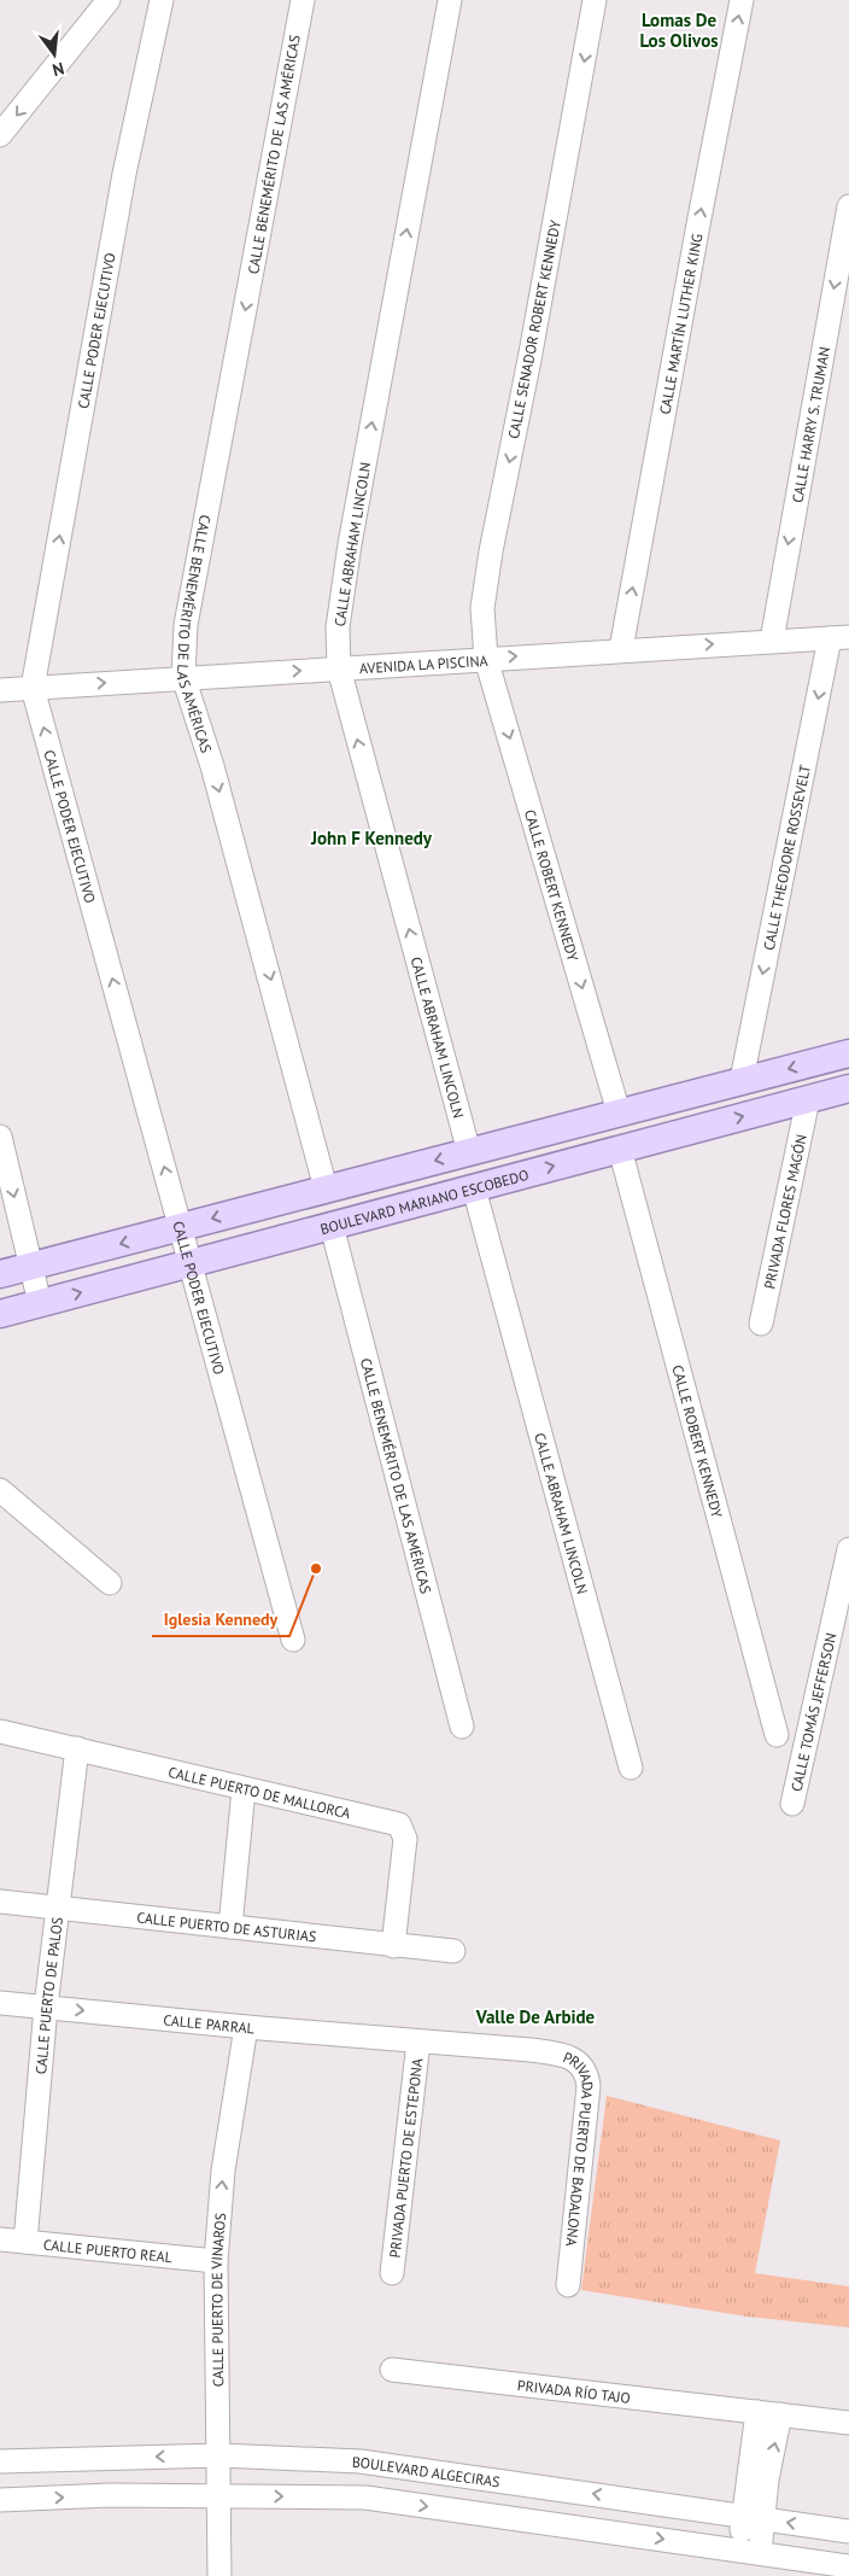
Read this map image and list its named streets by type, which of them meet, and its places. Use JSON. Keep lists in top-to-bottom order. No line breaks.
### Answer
{"streets":{"main road":["BOULEVARD MARIANO ESCOBEDO"],"street":["CALLE BENEMÉRITO DE LAS AMÉRICAS","CALLE MARTÍN LUTHER KING","CALLE SENADOR ROBERT KENNEDY","CALLE PODER EJECUTIVO","CALLE HARRY S. TRUMAN","CALLE ABRAHAM LINCOLN","AVENIDA LA PISCINA","CALLE THEODORE ROSSEVELT","CALLE ROBERT KENNEDY","PRIVADA FLORES MAGÓN","CALLE TOMÁS JEFFERSON","CALLE PUERTO DE MALLORCA","CALLE PUERTO DE ASTURIAS","CALLE PUERTO DE PALOS","CALLE PARRAL","PRIVADA PUERTO DE BADALONA","PRIVADA PUERTO DE ESTEPONA","CALLE PUERTO REAL","CALLE PUERTO DE VINAROS","PRIVADA RÍO TAJO","BOULEVARD ALGECIRAS"]},"crossings":[["CALLE BENEMÉRITO DE LAS AMÉRICAS","AVENIDA LA PISCINA"],["CALLE BENEMÉRITO DE LAS AMÉRICAS","BOULEVARD MARIANO ESCOBEDO"],["CALLE MARTÍN LUTHER KING","AVENIDA LA PISCINA"],["CALLE SENADOR ROBERT KENNEDY","AVENIDA LA PISCINA"],["CALLE SENADOR ROBERT KENNEDY","CALLE ROBERT KENNEDY"],["CALLE PODER EJECUTIVO","AVENIDA LA PISCINA"],["CALLE PODER EJECUTIVO","BOULEVARD MARIANO ESCOBEDO"],["CALLE HARRY S. TRUMAN","AVENIDA LA PISCINA"],["CALLE ABRAHAM LINCOLN","AVENIDA LA PISCINA"],["CALLE ABRAHAM LINCOLN","BOULEVARD MARIANO ESCOBEDO"],["AVENIDA LA PISCINA","CALLE THEODORE ROSSEVELT"],["AVENIDA LA PISCINA","CALLE ROBERT KENNEDY"],["CALLE ROBERT KENNEDY","BOULEVARD MARIANO ESCOBEDO"],["BOULEVARD MARIANO ESCOBEDO","PRIVADA FLORES MAGÓN"],["CALLE PUERTO DE MALLORCA","CALLE PUERTO DE ASTURIAS"],["CALLE PUERTO DE MALLORCA","CALLE PUERTO DE PALOS"],["CALLE PUERTO DE ASTURIAS","CALLE PUERTO DE PALOS"],["CALLE PUERTO DE PALOS","CALLE PARRAL"],["CALLE PUERTO DE PALOS","CALLE PUERTO REAL"],["CALLE PARRAL","PRIVADA PUERTO DE BADALONA"],["CALLE PARRAL","PRIVADA PUERTO DE ESTEPONA"],["CALLE PARRAL","CALLE PUERTO DE VINAROS"],["PRIVADA PUERTO DE BADALONA","PRIVADA PUERTO DE ESTEPONA"],["CALLE PUERTO REAL","CALLE PUERTO DE VINAROS"],["CALLE PUERTO DE VINAROS","BOULEVARD ALGECIRAS"]],"one_way":["CALLE BENEMÉRITO DE LAS AMÉRICAS","CALLE MARTÍN LUTHER KING","CALLE SENADOR ROBERT KENNEDY","CALLE PODER EJECUTIVO","CALLE HARRY S. TRUMAN","CALLE ABRAHAM LINCOLN","AVENIDA LA PISCINA","CALLE THEODORE ROSSEVELT","CALLE ROBERT KENNEDY","CALLE PARRAL","CALLE PUERTO DE VINAROS"],"districts":["Lomas De Los Olivos","John F Kennedy","Valle De Arbide"],"places":["Iglesia Kennedy"],"north":"bottom"}
